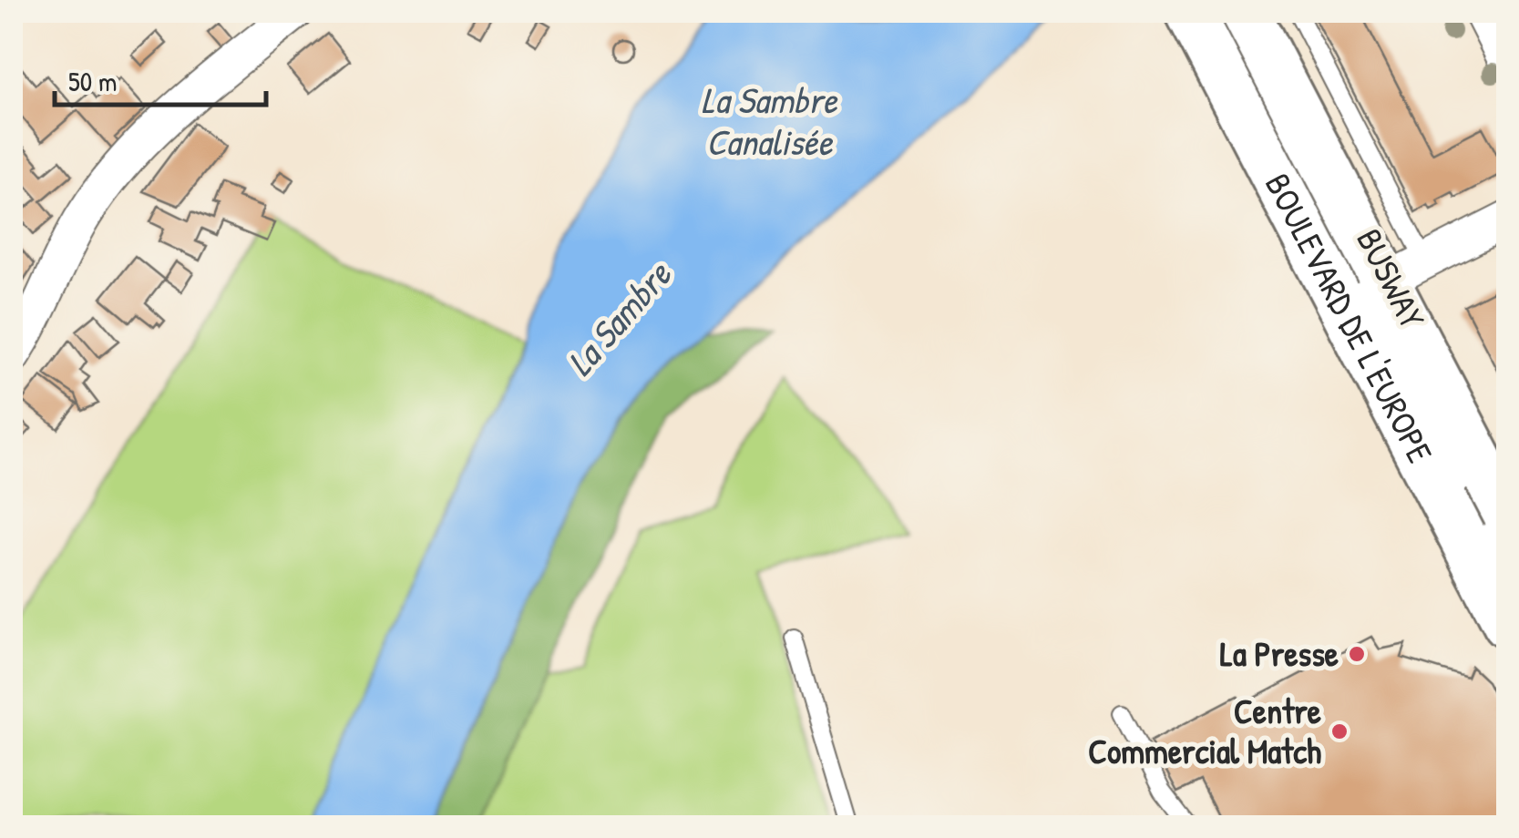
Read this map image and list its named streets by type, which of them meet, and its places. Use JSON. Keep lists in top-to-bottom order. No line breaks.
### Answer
{"streets":{"main road":["BOULEVARD DE L'EUROPE"]},"water":["La Sambre Canalisée","La Sambre"],"places":["La Presse","Centre Commercial Match"],"scale_bar":"50 m"}
